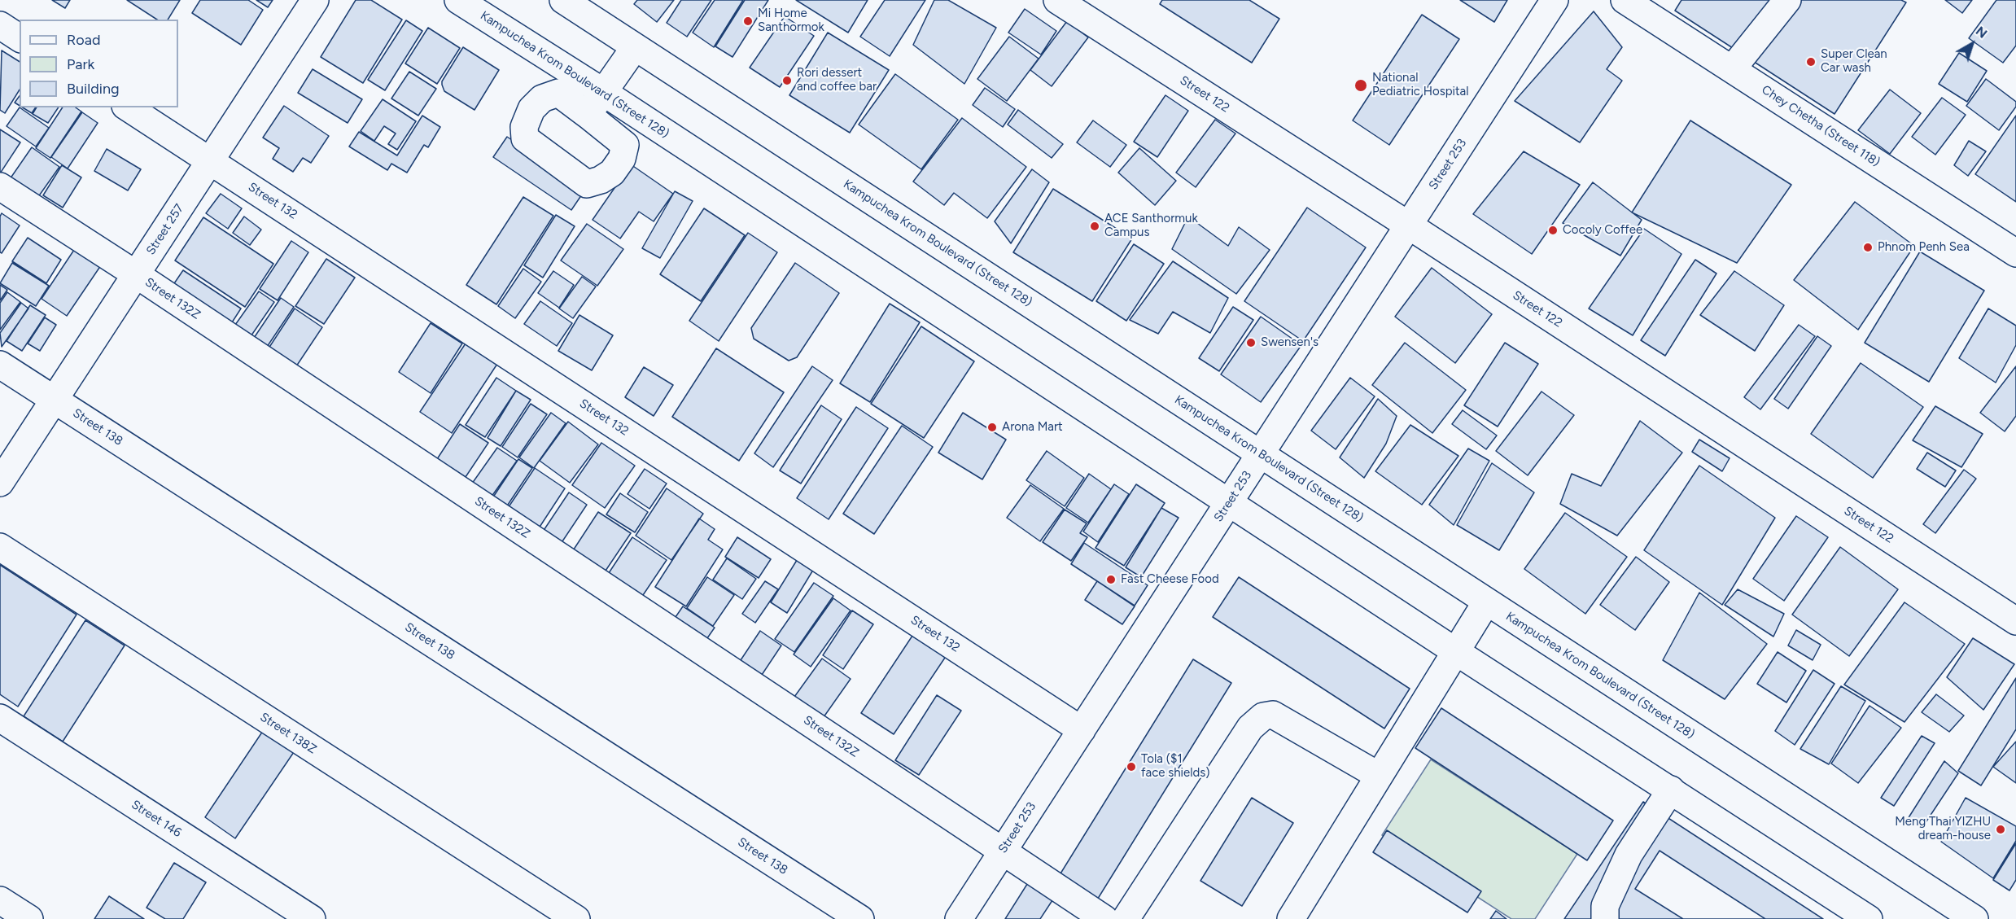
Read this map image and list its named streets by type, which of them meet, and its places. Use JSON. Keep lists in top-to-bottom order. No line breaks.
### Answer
{"streets":{"street":["Kampuchea Krom Boulevard (Street 128)","Street 122","Chey Chetha (Street 118)","Street 253","Street 132","Street 257","Street 132Z","Street 138","Street 138Z","Street 146"]},"crossings":[["Kampuchea Krom Boulevard (Street 128)","Street 253"],["Street 122","Street 253"],["Street 253","Street 132"],["Street 253","Street 132Z"],["Street 132","Street 257"],["Street 257","Street 132Z"],["Street 257","Street 138"]],"places":["Mi Home Santhormok","Super Clean Car wash","Rori dessert and coffee bar","National Pediatric Hospital","ACE Santhormuk Campus","Cocoly Coffee","Phnom Penh Sea","Swensen's","Arona Mart","Fast Cheese Food","Tola ($1 face shields)","Meng Thai YIZHU dream-house"],"legend":["Road","Park","Building"],"north":"top right"}
